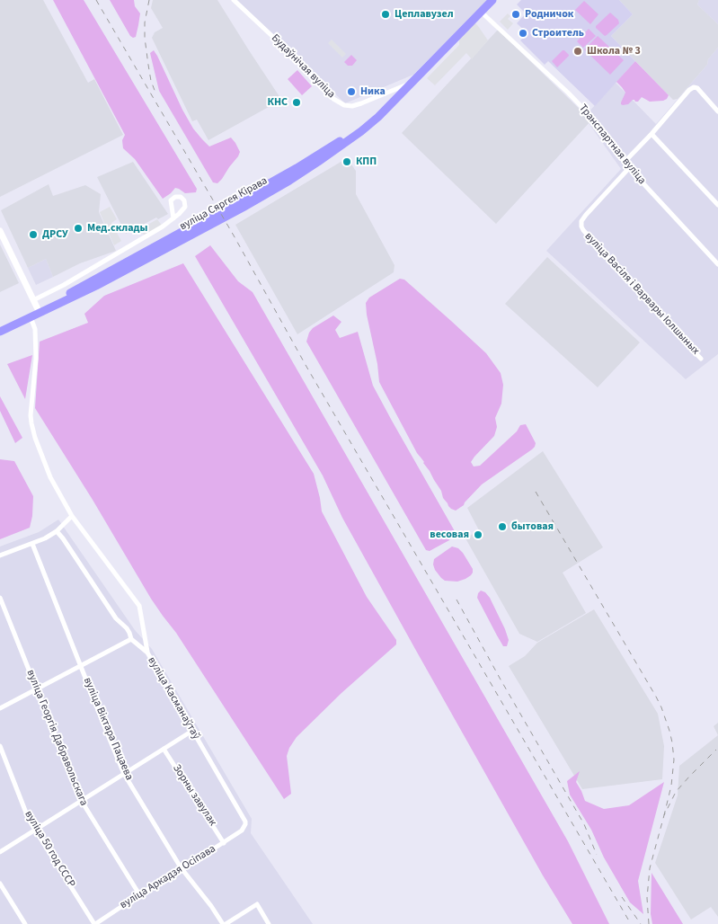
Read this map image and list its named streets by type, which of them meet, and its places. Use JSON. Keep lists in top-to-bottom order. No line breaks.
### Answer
{"streets":{"main road":["вуліца Сяргея Кірава"],"street":["Будаўнічая вуліца","Транспартная вуліца","вуліца Васіля і Варвары Іолшыных","вуліца Касманаўтаў","вуліца Віктара Пацаева","вуліца Георгія Дабравольскага","Зорны завулак","вуліца 50 год СССР","вуліца Аркадзя Осіпава"]},"crossings":[["Будаўнічая вуліца","вуліца Сяргея Кірава"],["Транспартная вуліца","вуліца Сяргея Кірава"],["Транспартная вуліца","вуліца Васіля і Варвары Іолшыных"],["вуліца Касманаўтаў","вуліца Аркадзя Осіпава"],["вуліца Віктара Пацаева","вуліца Аркадзя Осіпава"],["вуліца Георгія Дабравольскага","вуліца Аркадзя Осіпава"],["Зорны завулак","вуліца Аркадзя Осіпава"],["вуліца 50 год СССР","вуліца Аркадзя Осіпава"]],"places":["Цеплавузел","Родничок","Строитель","Школа № 3","Ника","КНС","КПП","Мед.склады","ДРСУ","бытовая","весовая"]}
